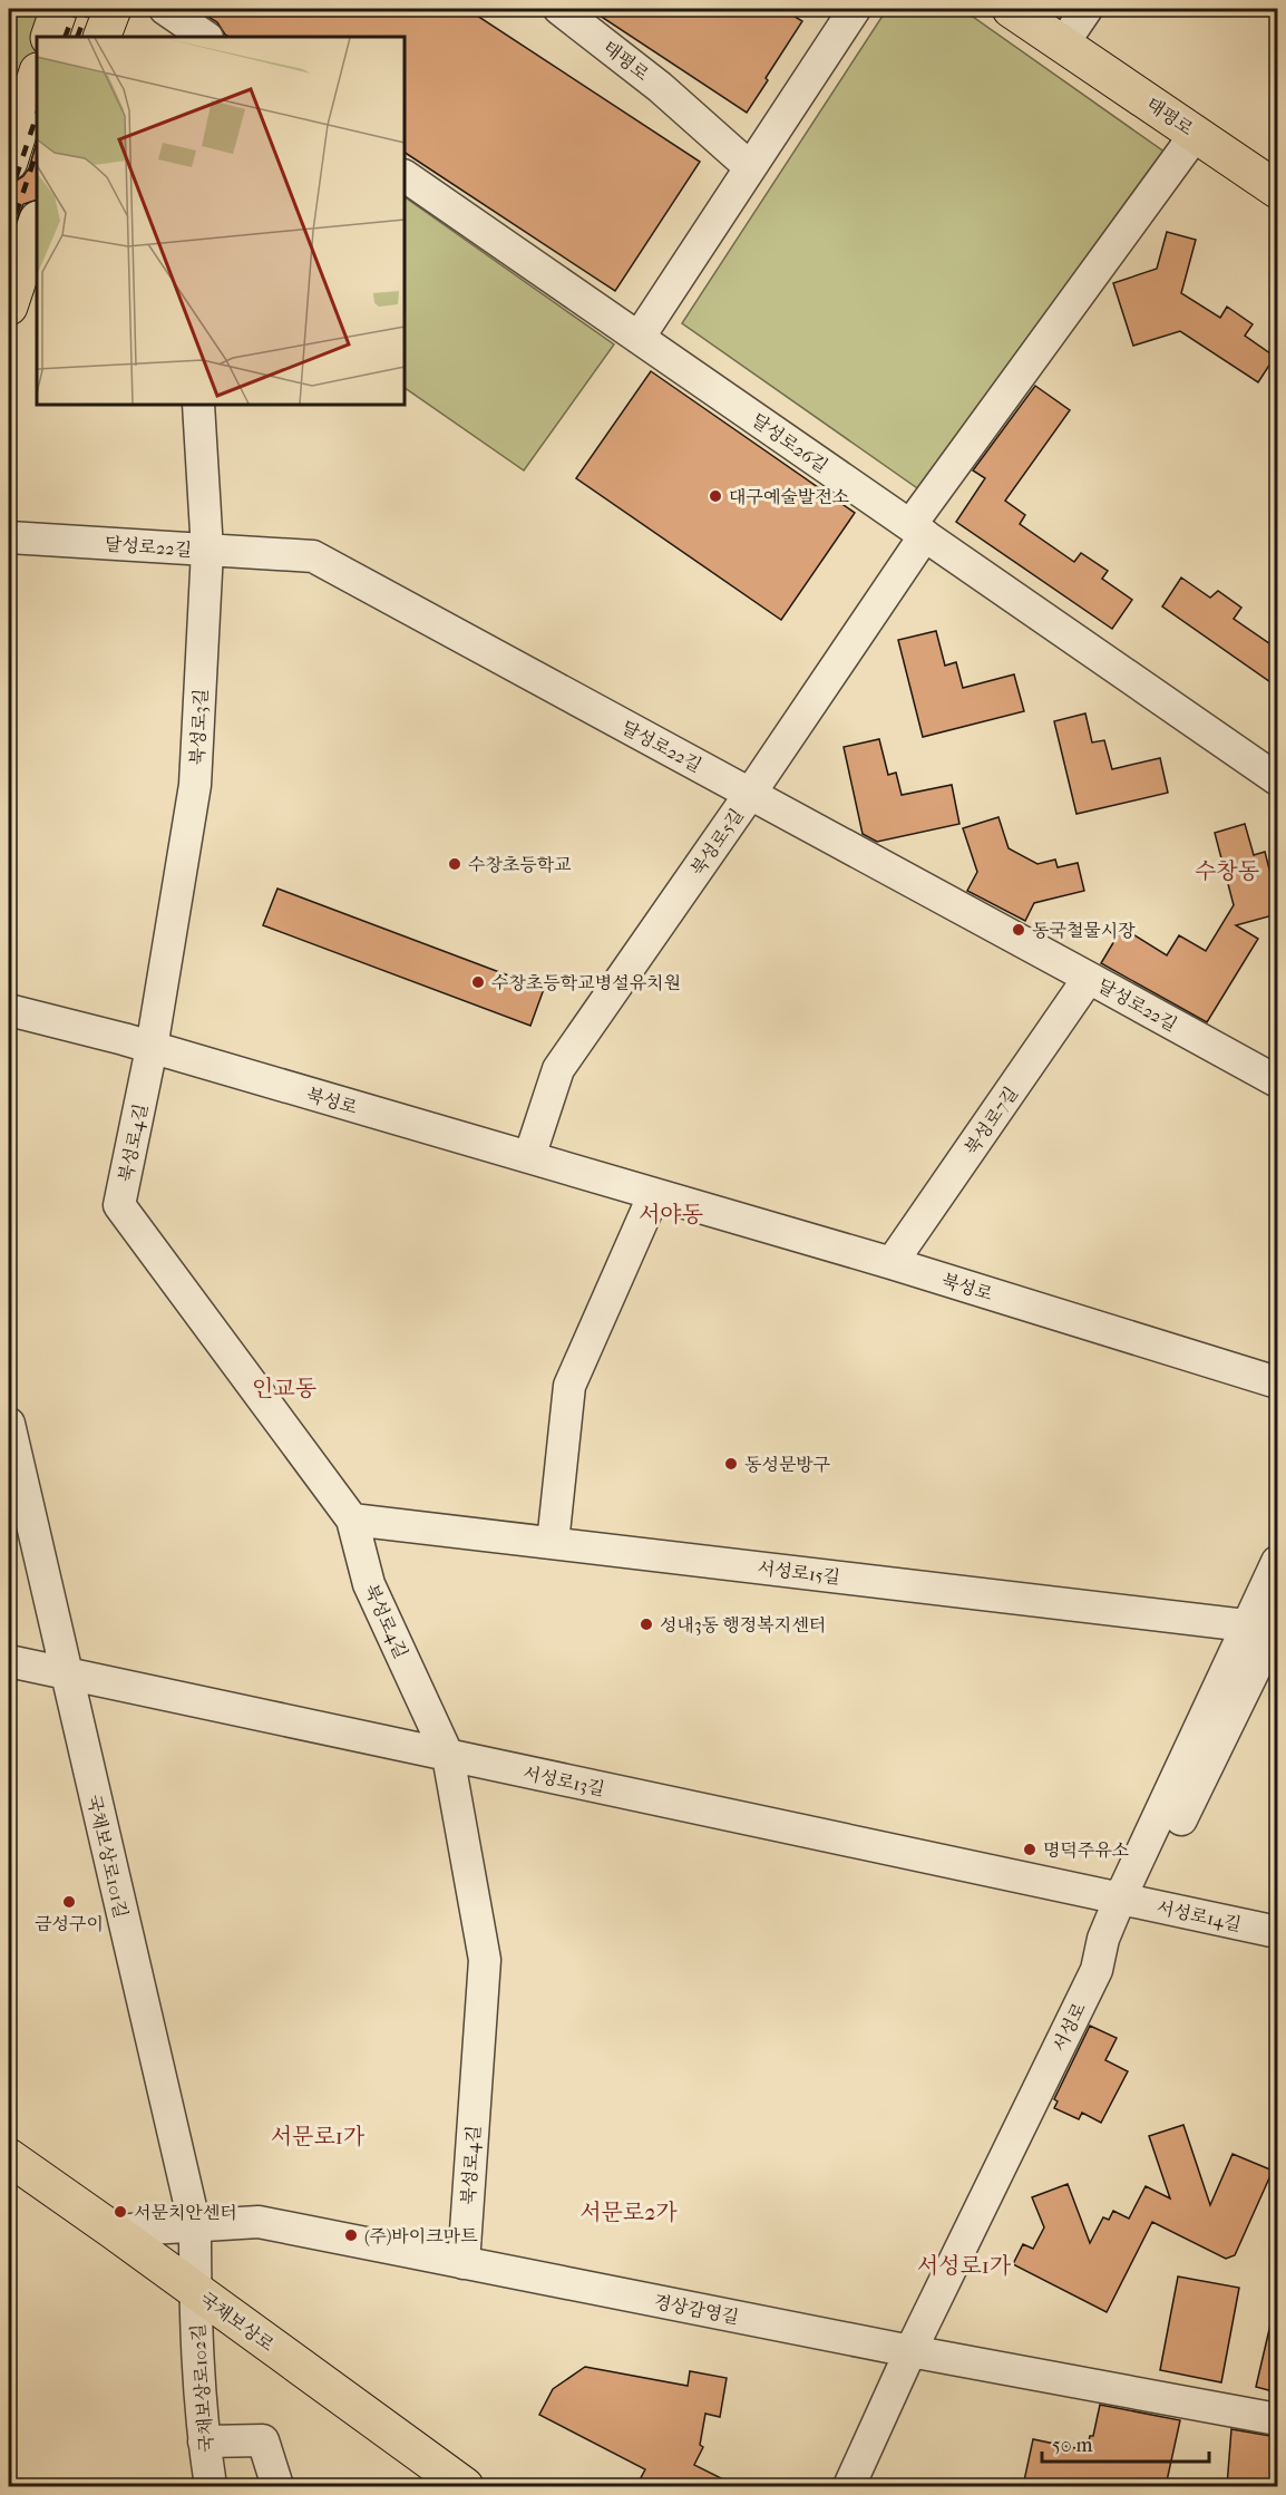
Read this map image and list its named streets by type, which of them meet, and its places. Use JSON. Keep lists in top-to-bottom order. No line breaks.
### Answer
{"streets":{"main road":["태평로","국채보상로"],"street":["달성로26길","달성로22길","북성로3길","북성로5길","북성로","북성로7길","북성로4길","서성로15길","서성로13길","국채보상로101길","서성로14길","서성로","경상감영길","국채보상로102길"]},"crossings":[["태평로","북성로5길"],["달성로26길","북성로5길"],["달성로22길","북성로3길"],["달성로22길","북성로5길"],["달성로22길","북성로7길"],["북성로3길","북성로"],["북성로3길","북성로4길"],["북성로5길","북성로"],["북성로","북성로7길"],["북성로","북성로4길"],["북성로4길","서성로15길"],["북성로4길","서성로13길"],["북성로4길","경상감영길"],["서성로15길","서성로"],["서성로13길","국채보상로101길"],["서성로13길","서성로14길"],["서성로13길","서성로"],["국채보상로101길","경상감영길"],["국채보상로101길","국채보상로"],["국채보상로101길","국채보상로102길"],["서성로14길","서성로"],["서성로","경상감영길"],["경상감영길","국채보상로"],["국채보상로","국채보상로102길"]],"districts":["수창동","서야동","인교동","서문로1가","서문로2가","서성로1가"],"places":["대구예술발전소","수창초등학교","동국철물시장","수창초등학교병설유치원","동성문방구","성내3동 행정복지센터","명덕주유소","금성구이","서문치안센터","(주)바이크마트"],"scale_bar":"50 m"}
